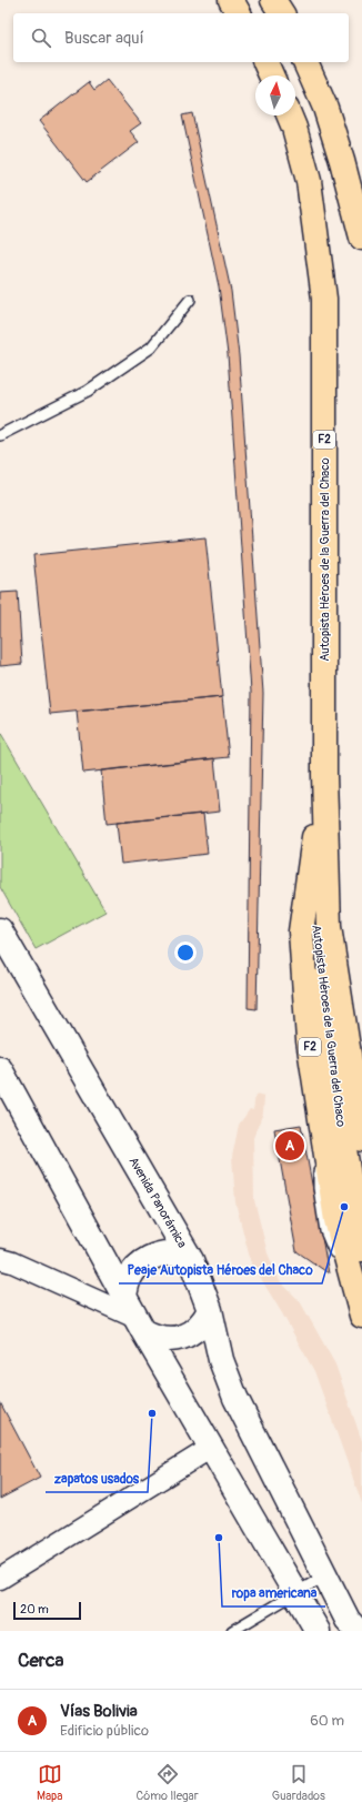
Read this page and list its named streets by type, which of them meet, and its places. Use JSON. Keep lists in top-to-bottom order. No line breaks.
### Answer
{"streets":{"highway":["F2","Autopista Héroes de la Guerra del Chaco"],"street":["Avenida Panorámica"]},"places":["Peaje Autopista Héroes del Chaco","zapatos usados","ropa americana"],"scale_bar":"20 m","north":"top","page":{"search":"Buscar aquí","pins":"A","scale":"20 m","heading":"Cerca","list":[{"mark":"A","name":"Vías Bolivia","note":"Edificio público","value":"60 m"}],"nav":["Mapa","Cómo llegar","Guardados"]}}
